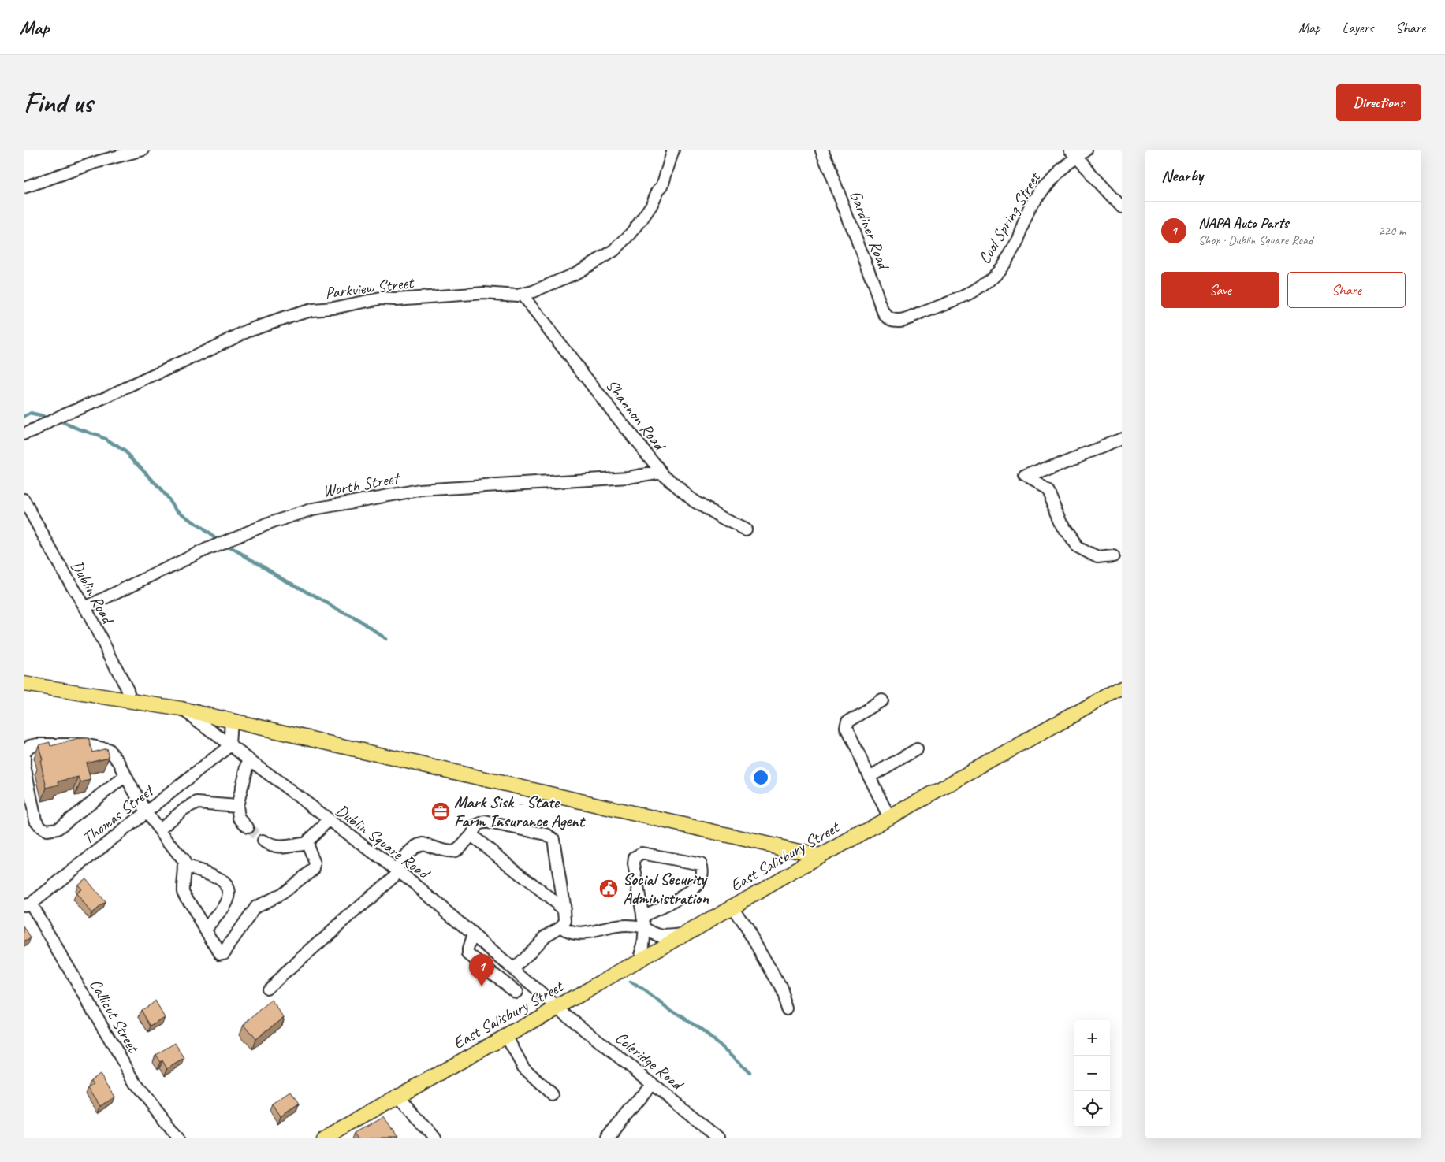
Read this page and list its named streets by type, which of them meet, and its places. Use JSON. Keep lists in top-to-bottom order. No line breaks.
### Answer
{"streets":{"main road":["East Salisbury Street"],"street":["Cool Spring Street","Gardiner Road","Parkview Street","Shannon Road","Worth Street","Dublin Road","Thomas Street","Dublin Square Road","Callicut Street","Coleridge Road"]},"crossings":[["Cool Spring Street","Gardiner Road"],["Parkview Street","Shannon Road"],["Shannon Road","Worth Street"],["Worth Street","Dublin Road"],["Thomas Street","Dublin Square Road"],["Thomas Street","Callicut Street"],["Dublin Square Road","East Salisbury Street"],["Dublin Square Road","Coleridge Road"],["East Salisbury Street","Coleridge Road"]],"places":{"office":["Mark Sisk - State Farm Insurance Agent"],"public building":["Social Security Administration"]},"page":{"header":"Map","nav":["Map","Layers","Share"],"buttons":["Directions",["Save","Share"]],"title":"Find us","heading":"Nearby","list":[{"mark":"1","name":"NAPA Auto Parts","note":"Shop · Dublin Square Road","value":"220 m"}],"pins":"1","map_buttons":["+","−"]}}
